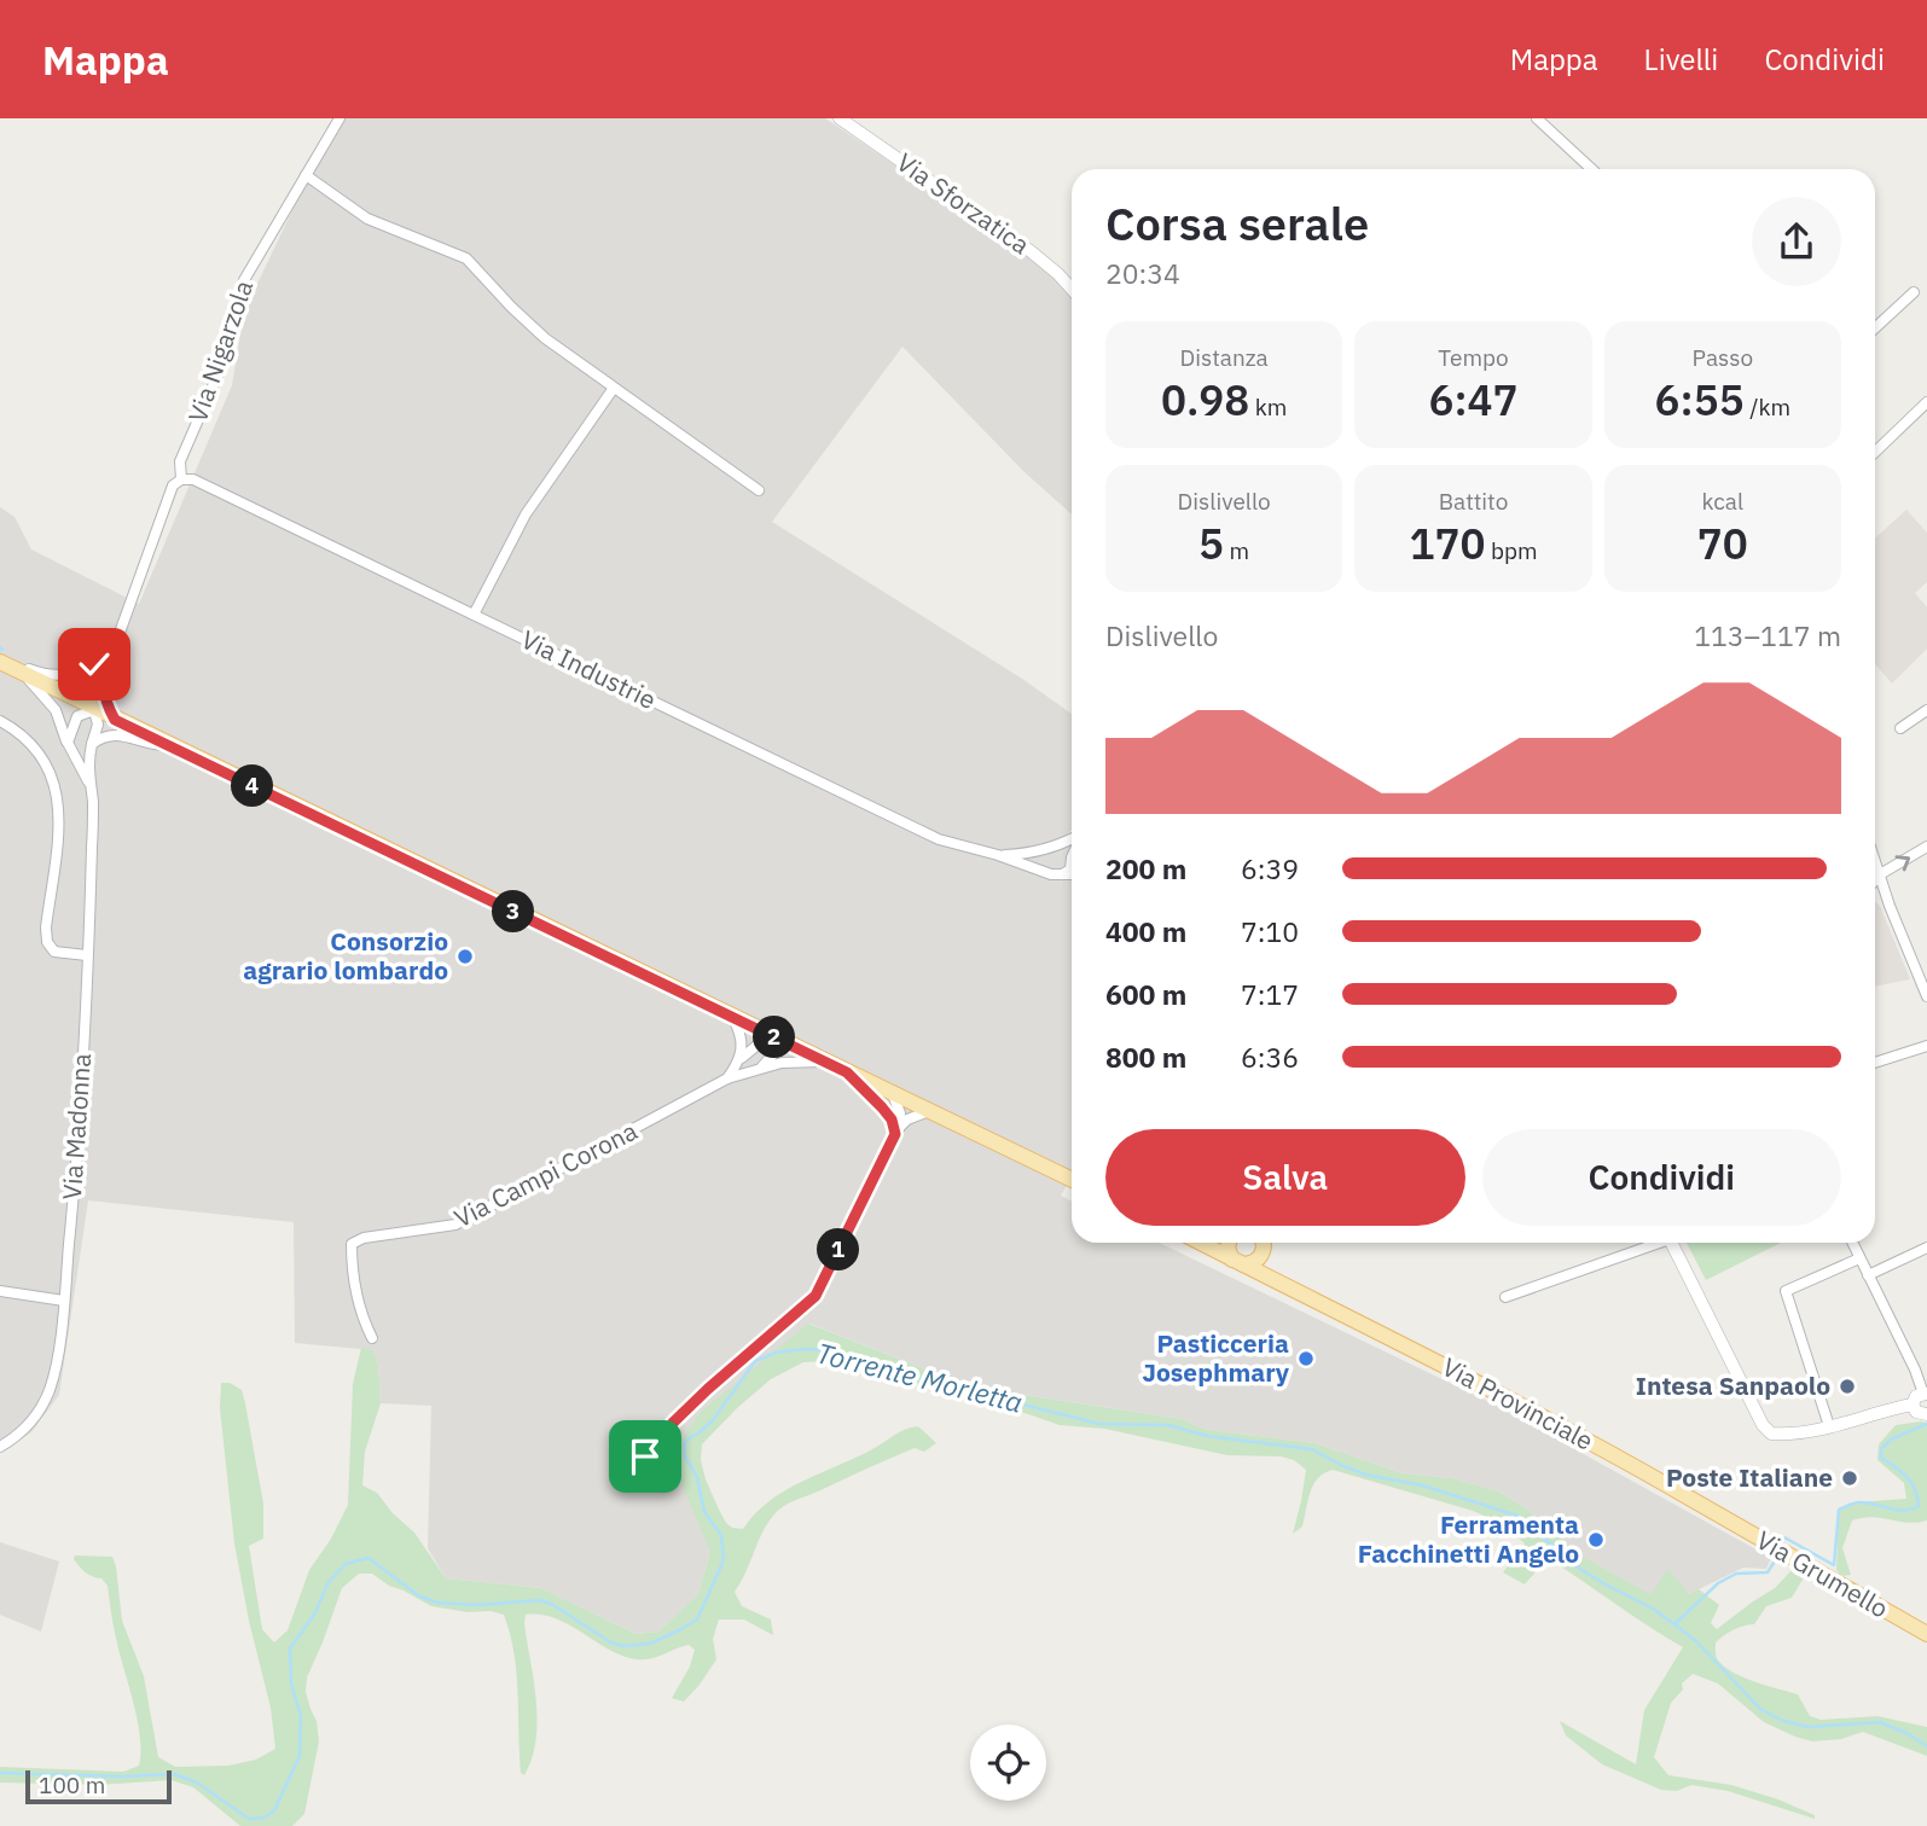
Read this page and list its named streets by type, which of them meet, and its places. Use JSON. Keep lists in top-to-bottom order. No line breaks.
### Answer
{"streets":{"main road":["Via Provinciale","Via Grumello"],"street":["Via Sforzatica","Via Nigarzola","Via Industrie","Via Madonna","Via Campi Corona"]},"crossings":[["Via Nigarzola","Via Industrie"],["Via Nigarzola","Via Madonna"],["Via Provinciale","Via Grumello"]],"water":["Torrente Morletta"],"places":["Consorzio agrario lombardo","Pasticceria Josephmary","Intesa Sanpaolo","Poste Italiane","Ferramenta Facchinetti Angelo"],"scale_bar":"100 m","page":{"header":"Mappa","nav":["Mappa","Livelli","Condividi"],"heading":["Corsa serale","20:34"],"stats":[["Distanza","0.98 km"],["Tempo","6:47"],["Passo","6:55 /km"],["Dislivello","5 m"],["Battito","170 bpm"],["kcal","70"]],"chart":["Dislivello","113–117 m"],"pins":["4","3","2","1"],"list":[{"name":"200 m","note":"6:39"},{"name":"400 m","note":"7:10"},{"name":"600 m","note":"7:17"},{"name":"800 m","note":"6:36"}],"buttons":["Salva","Condividi"],"scale":"100 m"}}
